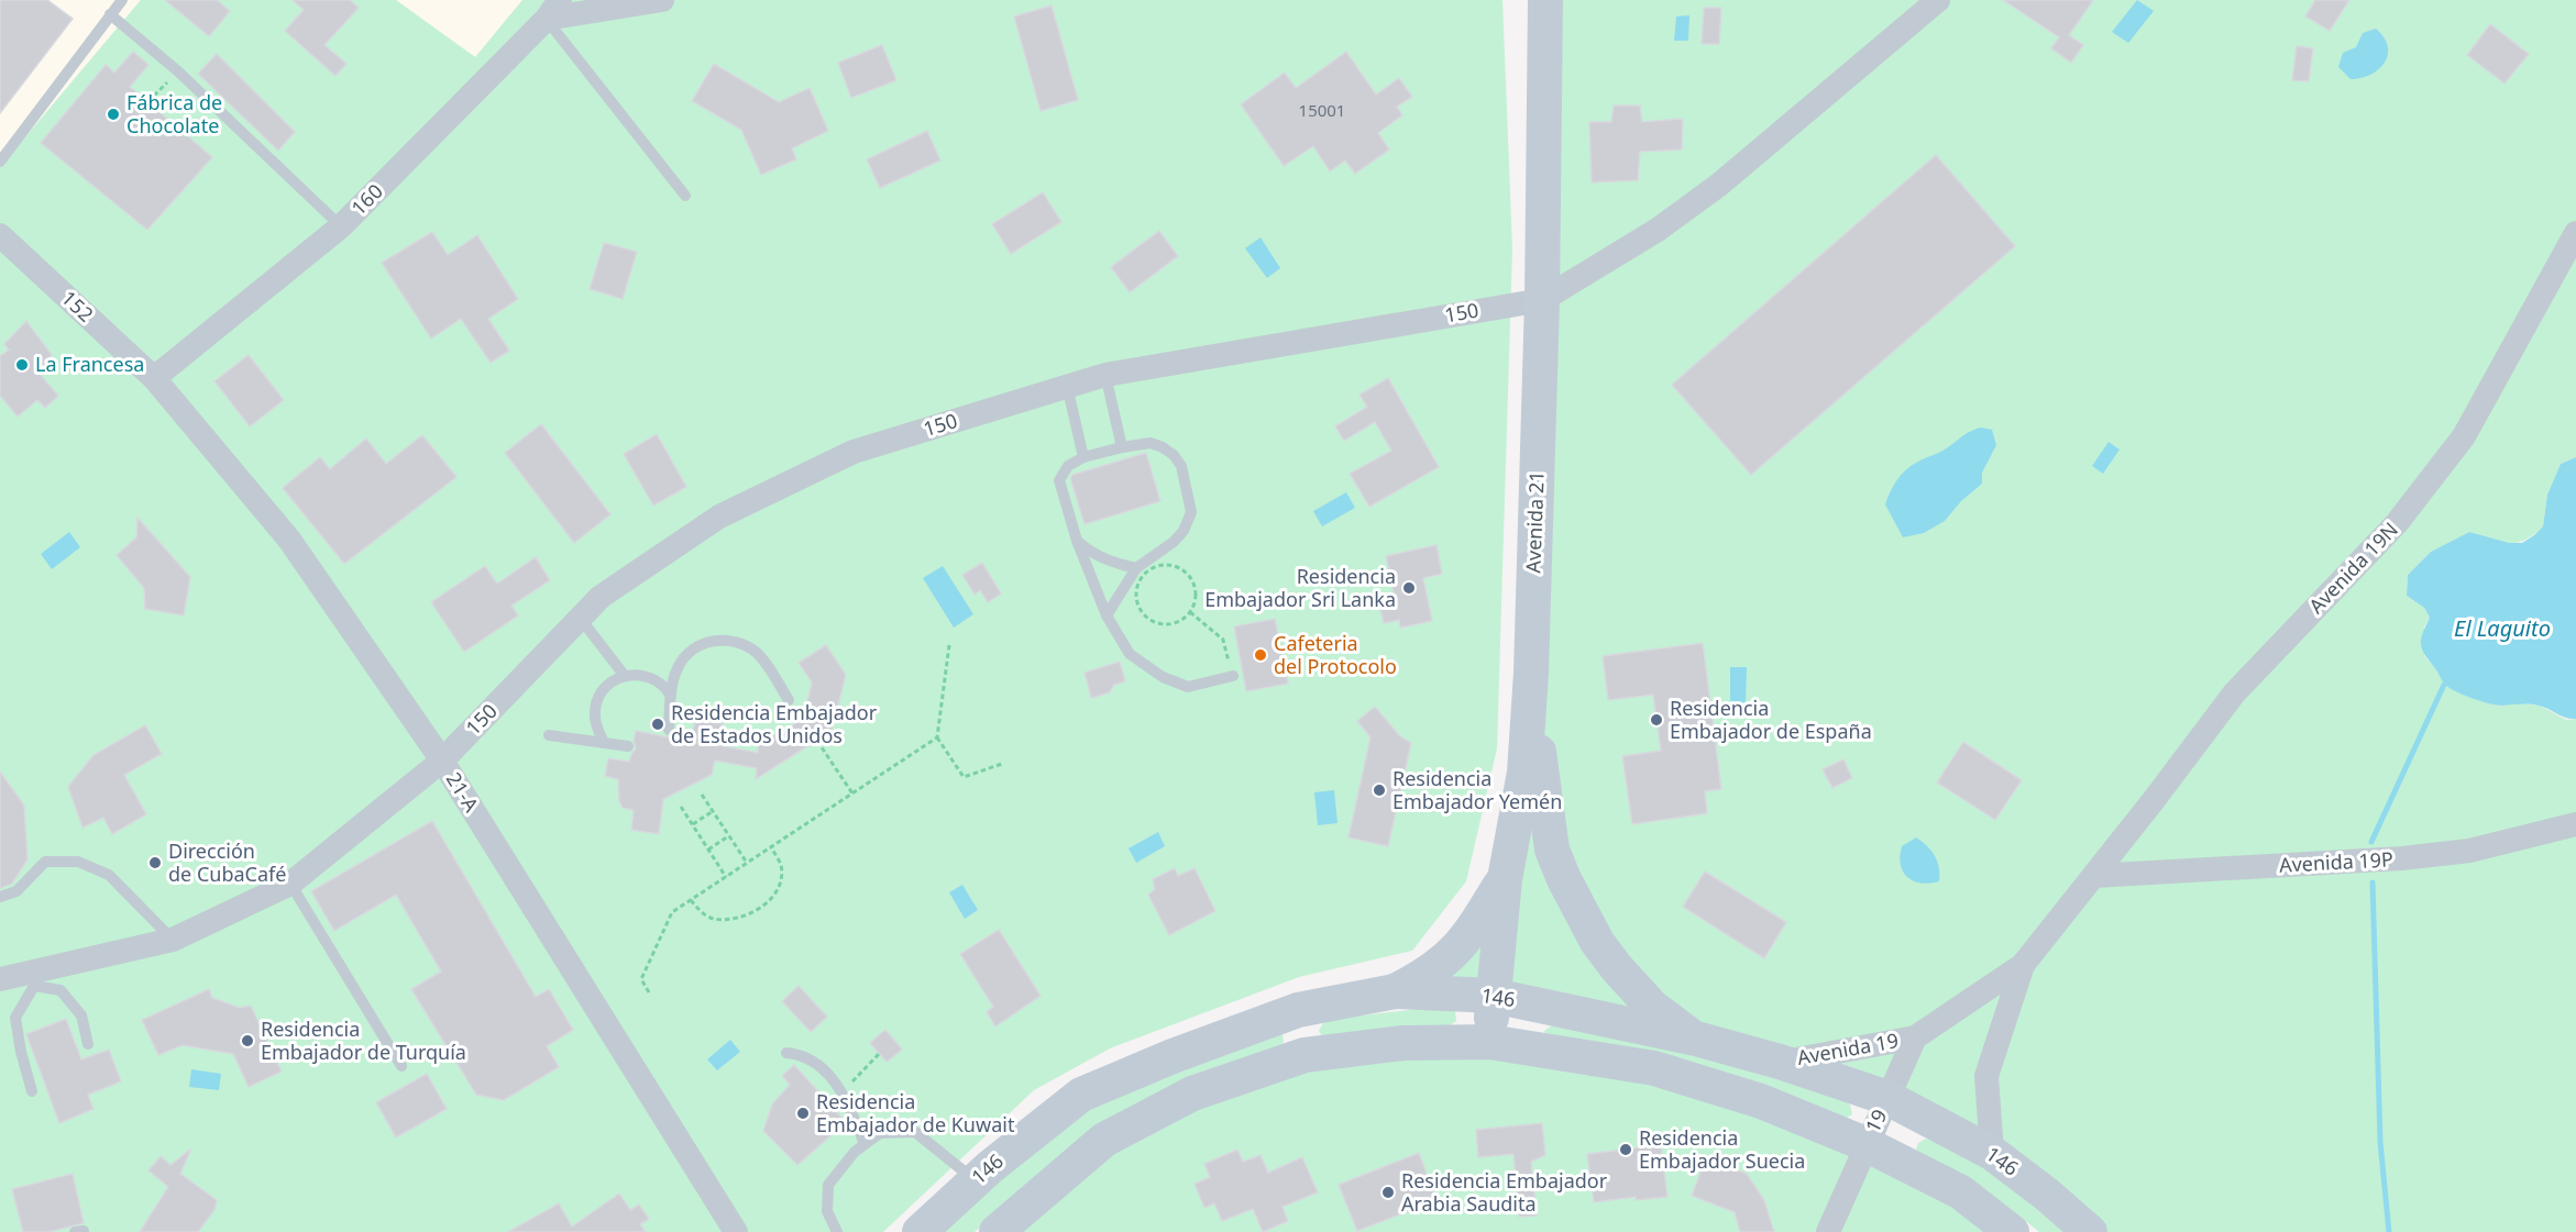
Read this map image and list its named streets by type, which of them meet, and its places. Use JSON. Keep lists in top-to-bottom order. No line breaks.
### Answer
{"streets":{"main road":["Avenida 21","146"],"street":["160","152","150","Avenida 19N","21-A","Avenida 19P","Avenida 19","19"]},"crossings":[["160","152"],["160","21-A"],["152","21-A"],["150","Avenida 21"],["150","21-A"],["Avenida 21","146"],["Avenida 19N","Avenida 19P"],["Avenida 19N","Avenida 19"],["Avenida 19P","Avenida 19"],["146","Avenida 19"],["146","19"],["Avenida 19","19"]],"water":["El Laguito"],"places":["Fábrica de Chocolate","La Francesa","Residencia Embajador Sri Lanka","Cafeteria del Protocolo","Residencia Embajador de España","Residencia Embajador de Estados Unidos","Residencia Embajador Yemén","Dirección de CubaCafé","Residencia Embajador de Turquía","Residencia Embajador de Kuwait","Residencia Embajador Suecia","Residencia Embajador Arabia Saudita"],"house_numbers":["15001"]}
